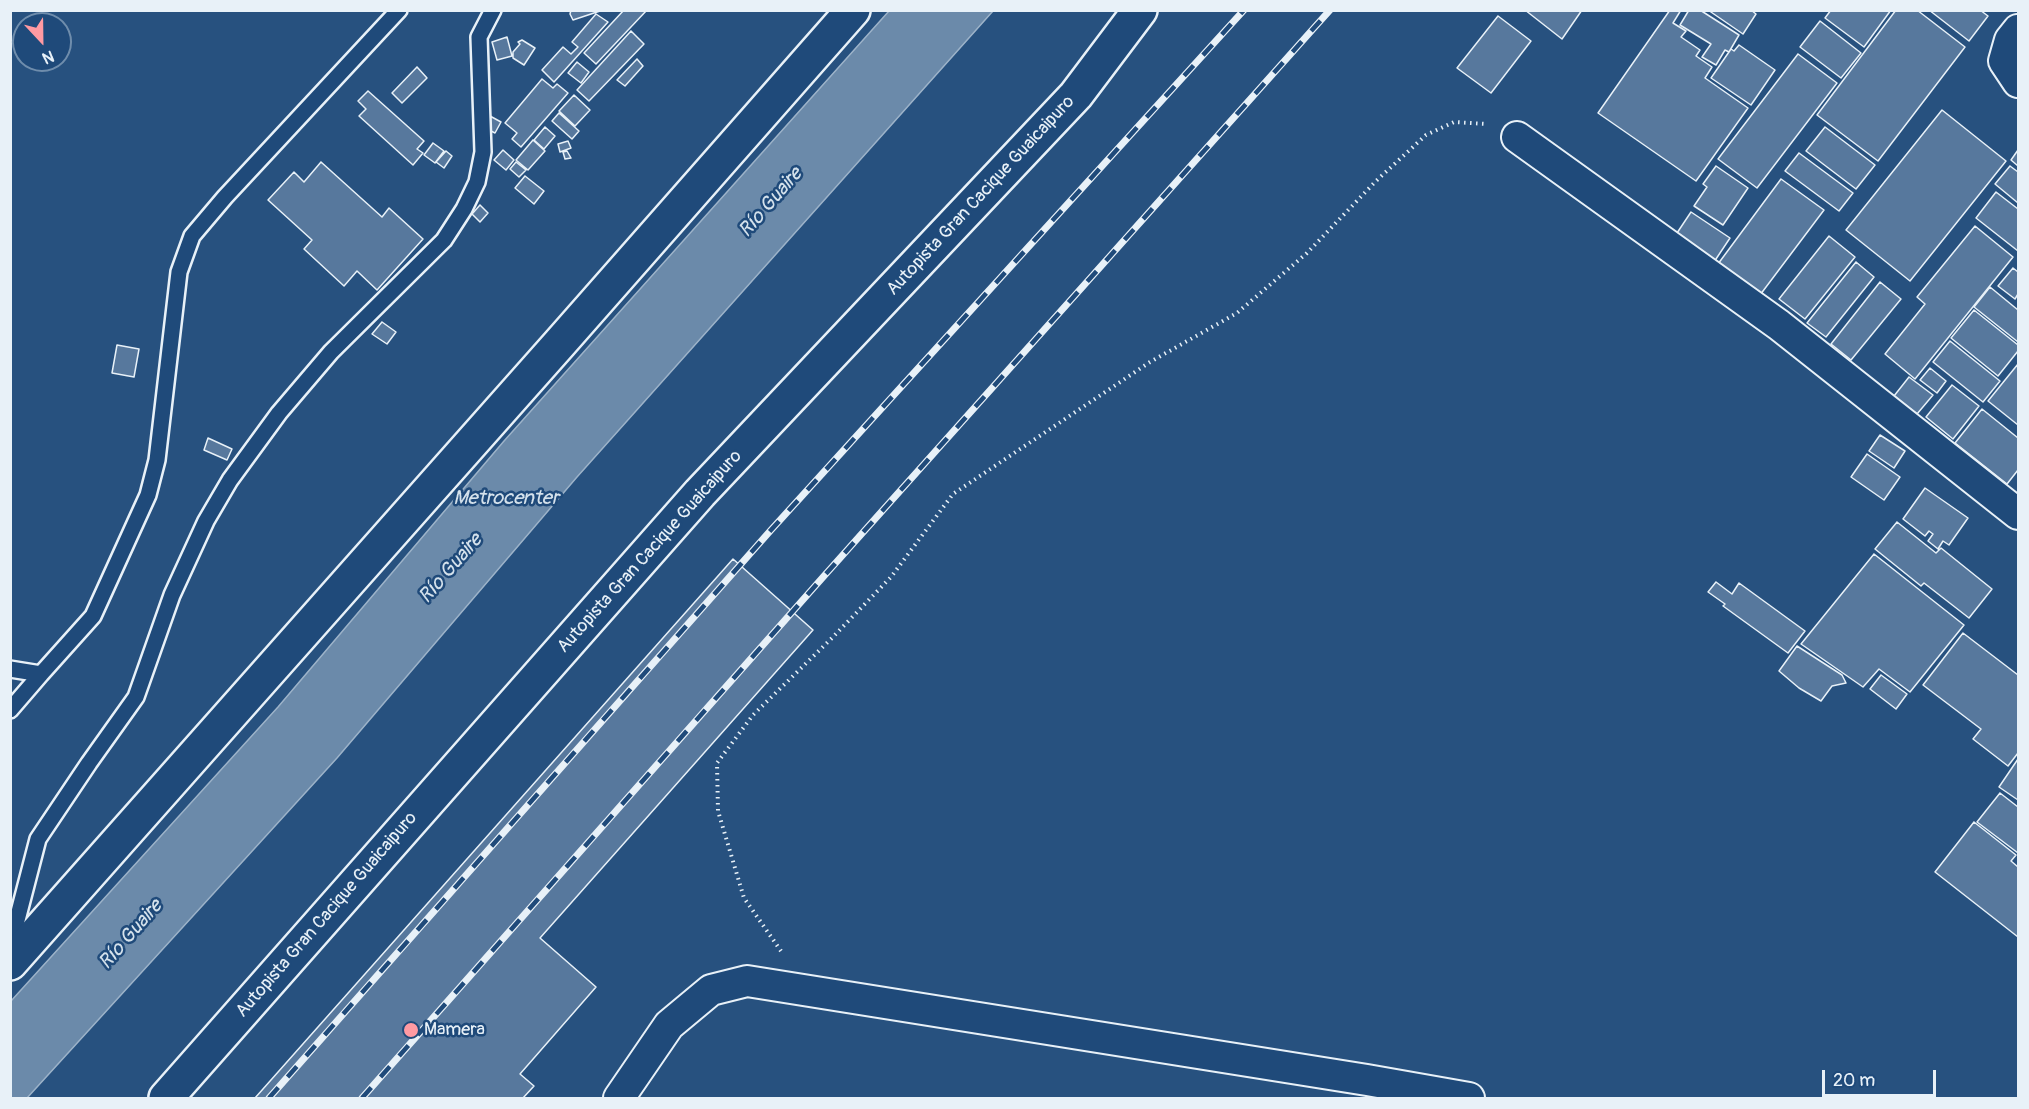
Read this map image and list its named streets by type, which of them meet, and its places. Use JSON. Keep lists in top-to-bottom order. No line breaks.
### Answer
{"streets":{"highway":["Autopista Gran Cacique Guaicaipuro"]},"water":["Río Guaire","Metrocenter"],"places":["Mamera"],"scale_bar":"20 m","north":"bottom"}
